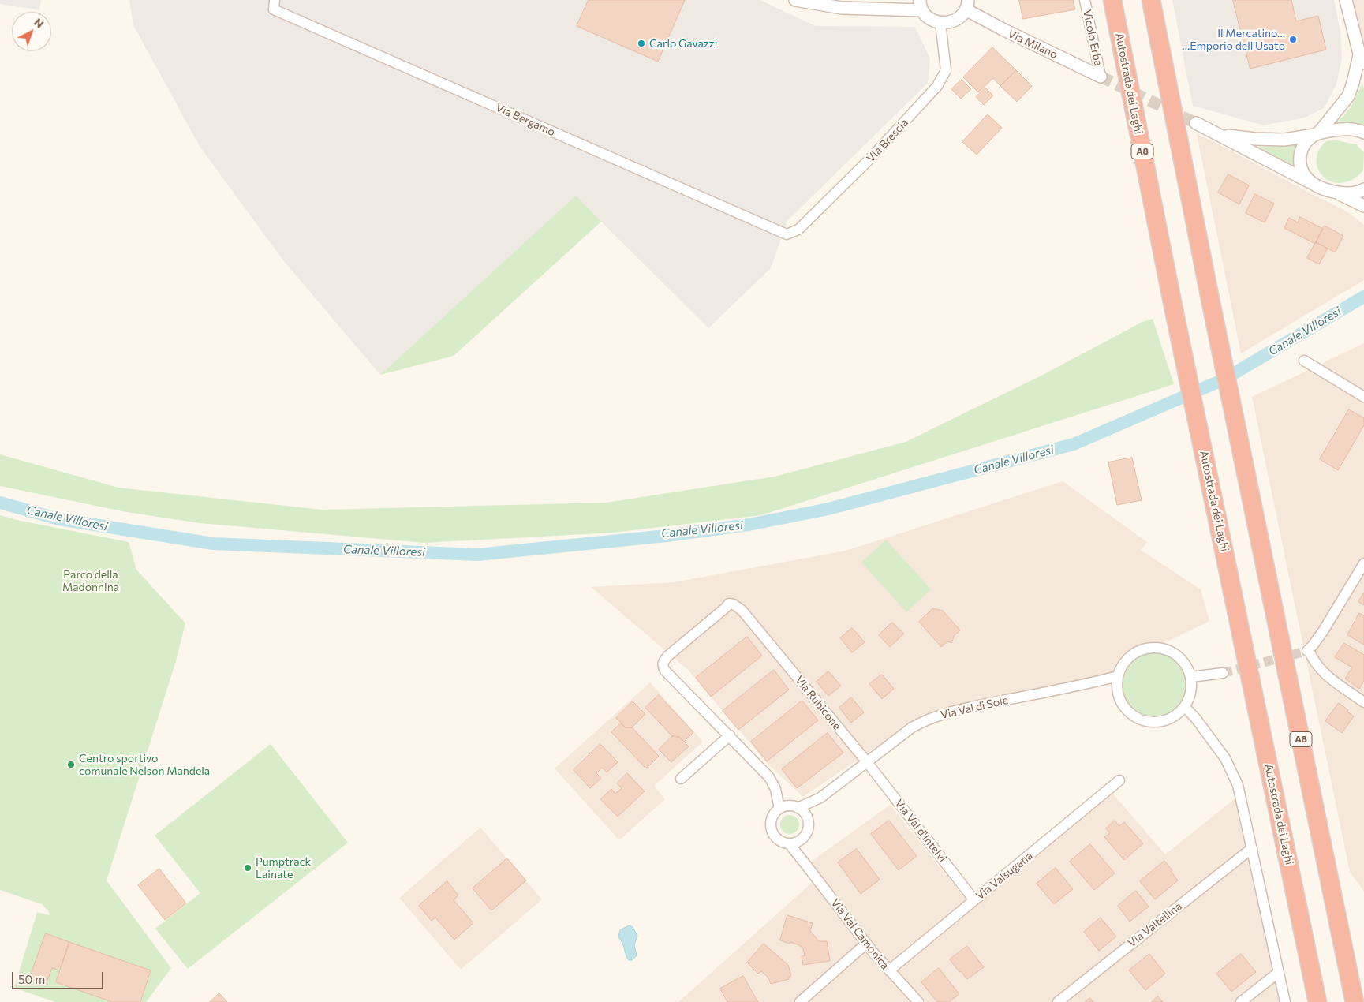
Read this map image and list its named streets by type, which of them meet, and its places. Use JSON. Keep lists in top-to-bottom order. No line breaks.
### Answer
{"streets":{"highway":["Autostrada dei Laghi","A8"],"street":["Vicolo Erba","Via Milano","Via Bergamo","Via Brescia","Via Rubicone","Via Val di Sole","Via Val d'Intelvi","Via Valsugana","Via Valtellina","Via Val Camonica"]},"crossings":[["Vicolo Erba","Via Milano"],["Via Bergamo","Via Brescia"],["Via Rubicone","Via Val di Sole"],["Via Rubicone","Via Val d'Intelvi"],["Via Val di Sole","Via Val d'Intelvi"],["Via Val d'Intelvi","Via Valsugana"],["Via Valsugana","Via Val Camonica"]],"water":["Canale Villoresi"],"parks":["Parco della Madonnina"],"places":["Il Mercatino... ...Emporio dell'Usato","Carlo Gavazzi","Centro sportivo comunale Nelson Mandela","Pumptrack Lainate"],"scale_bar":"50 m","north":"top right"}
